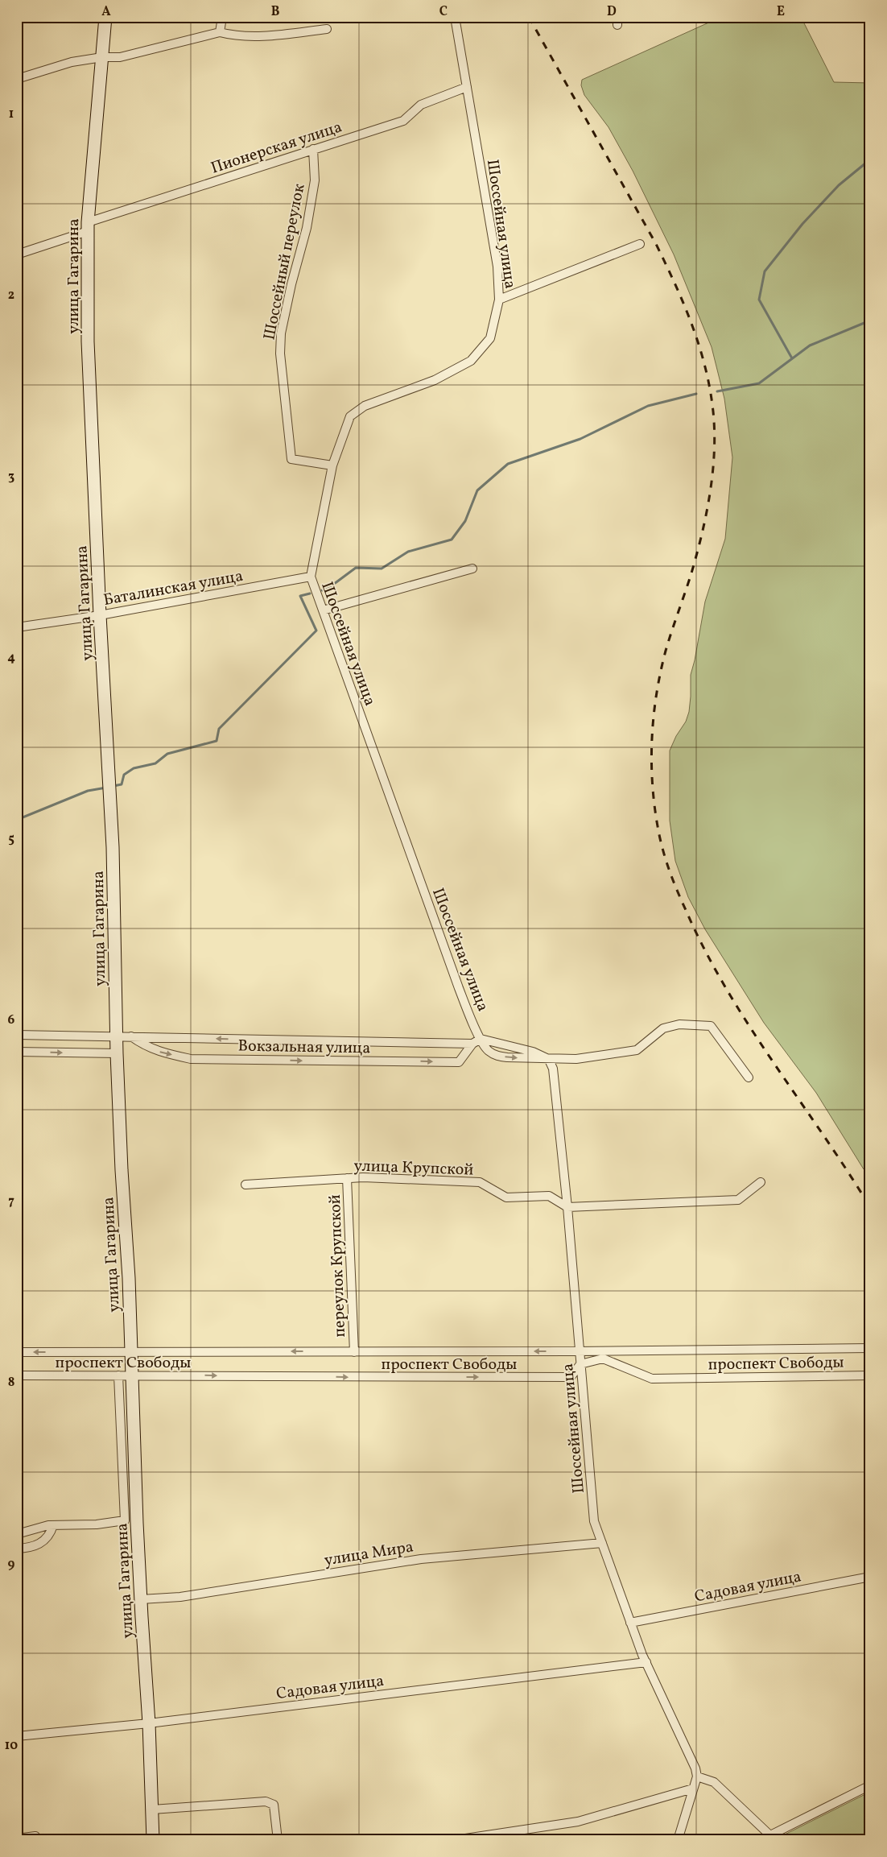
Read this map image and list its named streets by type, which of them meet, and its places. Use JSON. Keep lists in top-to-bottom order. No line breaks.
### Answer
{"streets":{"main road":["улица Гагарина"],"street":["Пионерская улица","Шоссейная улица","Шоссейный переулок","Баталинская улица","Вокзальная улица","улица Крупской","переулок Крупской","проспект Свободы","улица Мира","Садовая улица"]},"crossings":[["Пионерская улица","Шоссейная улица"],["Пионерская улица","Шоссейный переулок"],["Пионерская улица","улица Гагарина"],["Шоссейная улица","Шоссейный переулок"],["Шоссейная улица","Баталинская улица"],["Шоссейная улица","Вокзальная улица"],["Шоссейная улица","улица Крупской"],["Шоссейная улица","проспект Свободы"],["Шоссейная улица","улица Мира"],["Шоссейная улица","Садовая улица"],["улица Гагарина","Баталинская улица"],["улица Гагарина","Вокзальная улица"],["улица Гагарина","проспект Свободы"],["улица Гагарина","улица Мира"],["улица Гагарина","Садовая улица"],["улица Крупской","переулок Крупской"],["переулок Крупской","проспект Свободы"]],"grid":{"columns":["A","B","C","D","E"],"rows":["1","2","3","4","5","6","7","8","9","10"]}}
